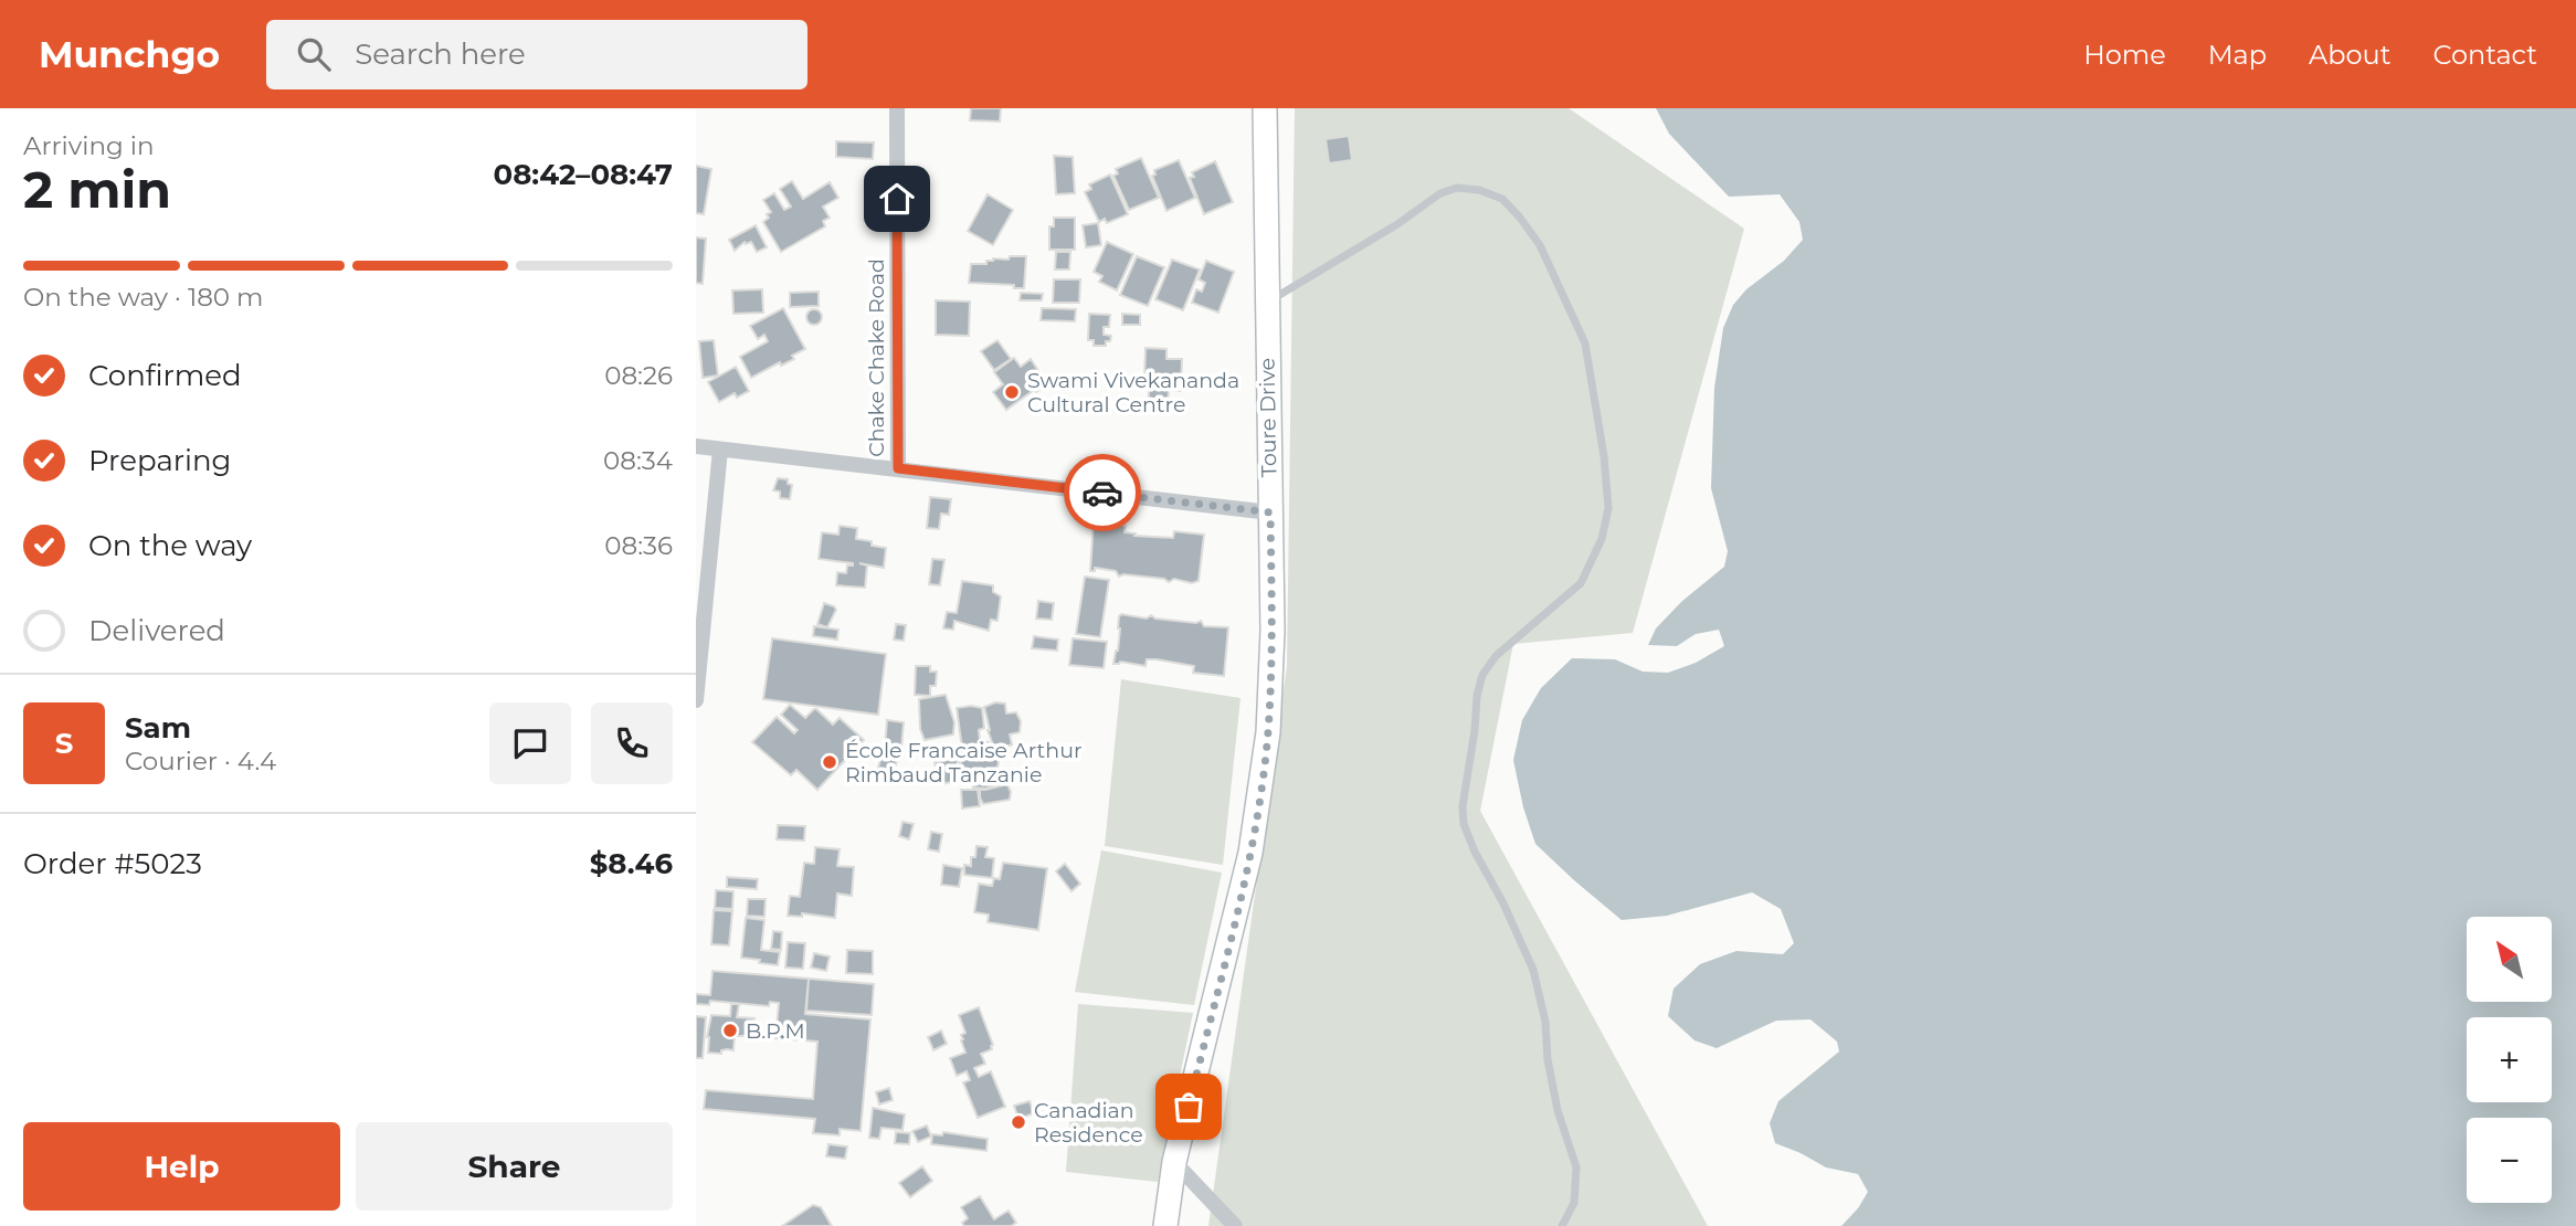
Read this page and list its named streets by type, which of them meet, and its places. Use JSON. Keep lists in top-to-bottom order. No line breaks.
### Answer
{"streets":{"street":["Chake Chake Road","Toure Drive"]},"places":["Swami Vivekananda Cultural Centre","École Francaise Arthur Rimbaud Tanzanie","B.P.M","Canadian Residence"],"north":"top left","page":{"header":"Munchgo","search":"Search here","nav":["Home","Map","About","Contact"],"heading":["2 min","Arriving in","08:42–08:47"],"panel":["Sam","Courier · 4.4","Order #5023","$8.46"],"bar":"On the way · 180 m","list":[["Confirmed","08:26"],["Preparing","08:34"],["On the way","08:36"],"Delivered"],"round":"S","map_buttons":["+","−"],"buttons":["Help","Share"]}}
